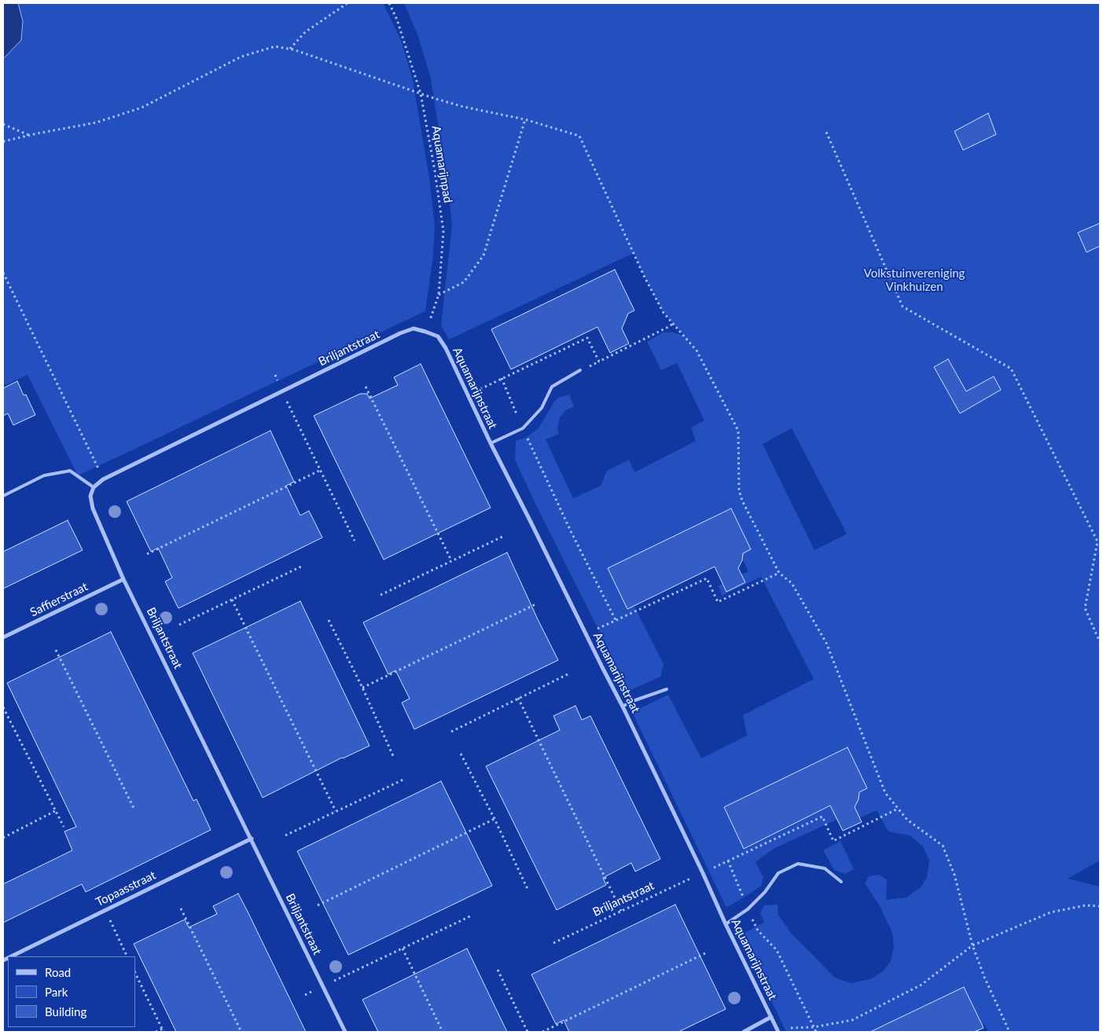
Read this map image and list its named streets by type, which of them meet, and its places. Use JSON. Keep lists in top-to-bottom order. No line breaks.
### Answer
{"streets":{"street":["Briljantstraat","Aquamarijnstraat","Saffierstraat","Topaasstraat"],"path":["Aquamarijnpad"]},"crossings":[["Aquamarijnpad","Briljantstraat"],["Aquamarijnpad","Aquamarijnstraat"],["Briljantstraat","Aquamarijnstraat"],["Briljantstraat","Saffierstraat"],["Briljantstraat","Topaasstraat"]],"parks":["Volkstuinvereniging Vinkhuizen"],"legend":["Road","Park","Building"]}
